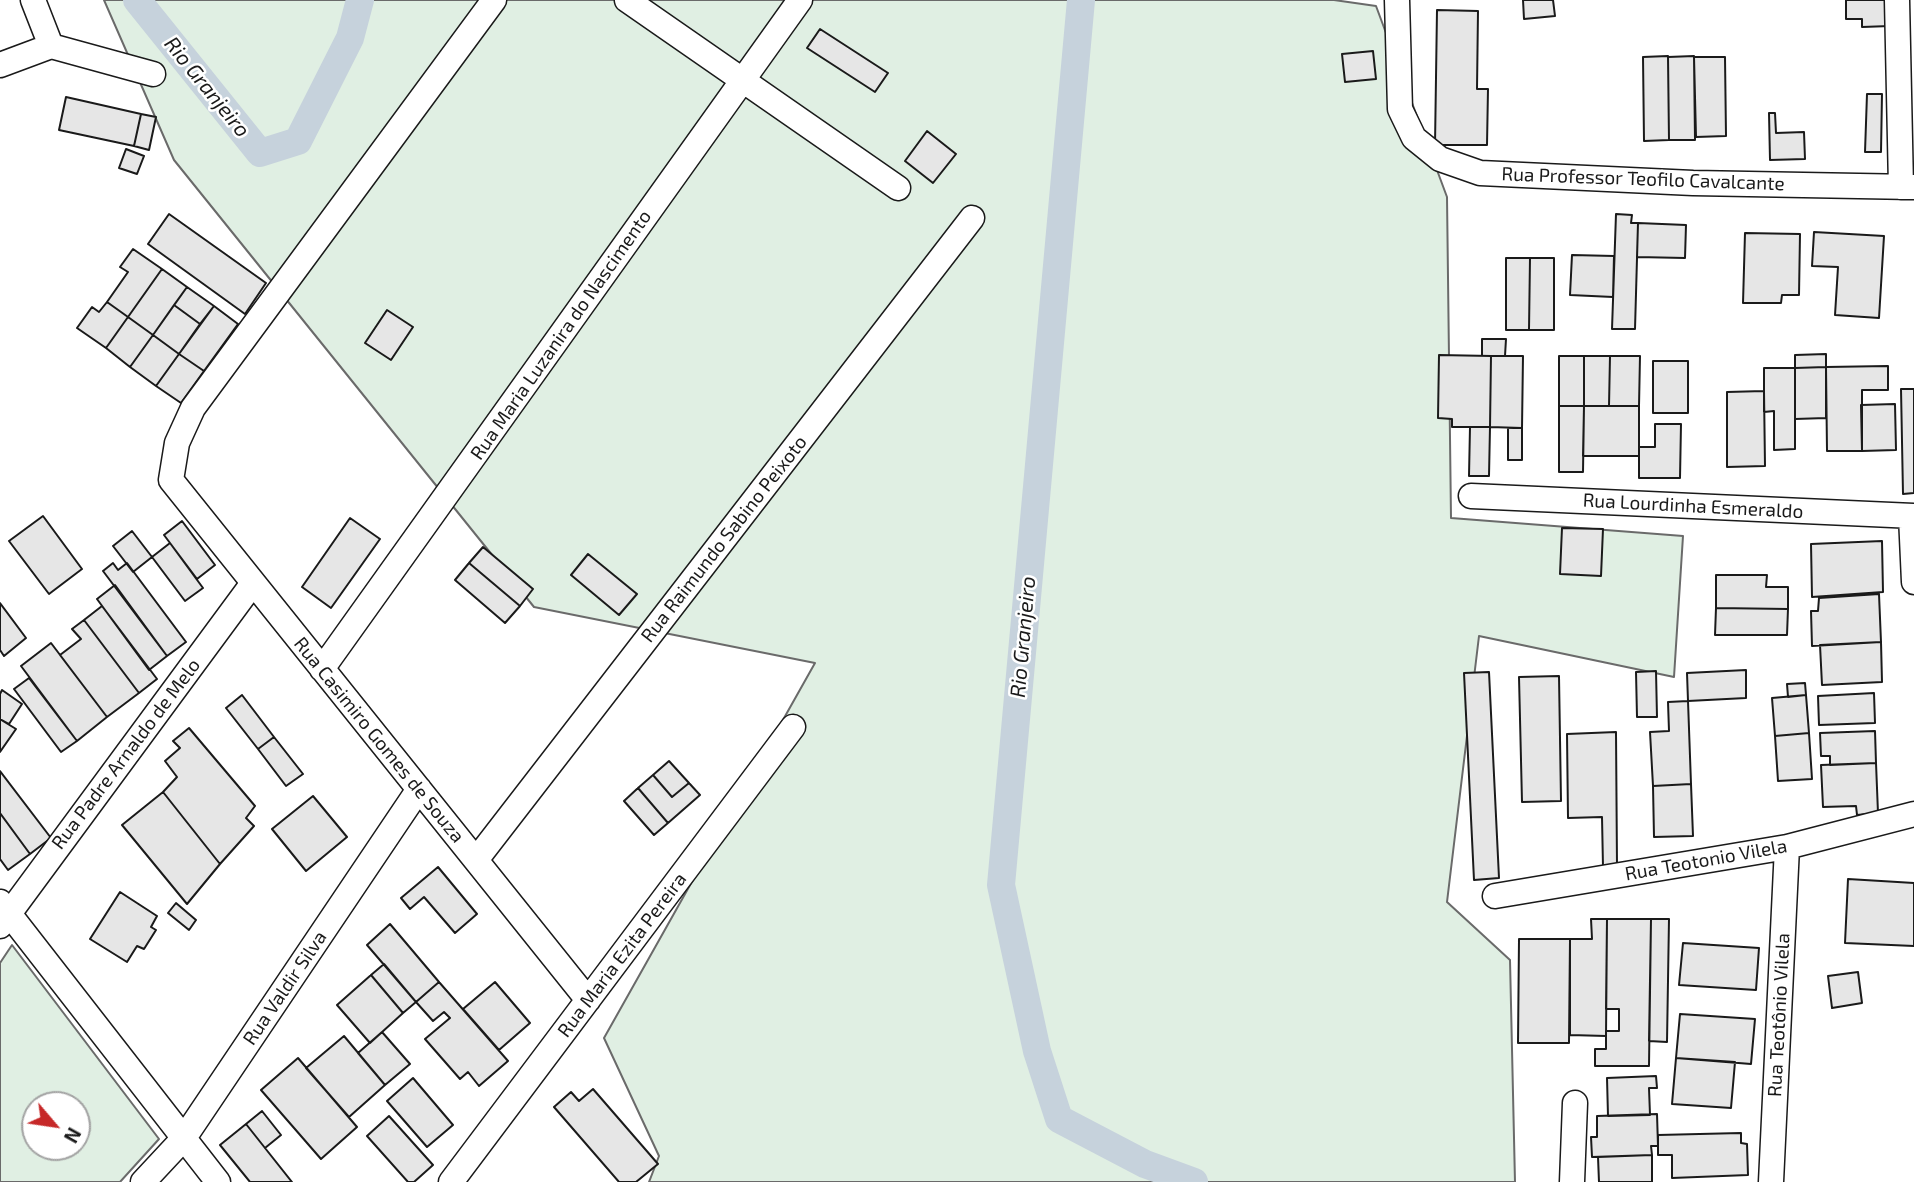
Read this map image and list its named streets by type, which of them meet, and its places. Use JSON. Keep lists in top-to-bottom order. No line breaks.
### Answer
{"streets":{"street":["Rua Professor Teofilo Cavalcante","Rua Maria Luzanira do Nascimento","Rua Lourdinha Esmeraldo","Rua Raimundo Sabino Peixoto","Rua Casimiro Gomes de Souza","Rua Padre Arnaldo de Melo","Rua Teotonio Vilela","Rua Maria Ezita Pereira","Rua Valdir Silva","Rua Teotônio Vilela"]},"crossings":[["Rua Maria Luzanira do Nascimento","Rua Casimiro Gomes de Souza"],["Rua Raimundo Sabino Peixoto","Rua Casimiro Gomes de Souza"],["Rua Casimiro Gomes de Souza","Rua Padre Arnaldo de Melo"],["Rua Casimiro Gomes de Souza","Rua Maria Ezita Pereira"],["Rua Casimiro Gomes de Souza","Rua Valdir Silva"],["Rua Teotonio Vilela","Rua Teotônio Vilela"]],"water":["Rio Granjeiro"],"north":"bottom right"}
